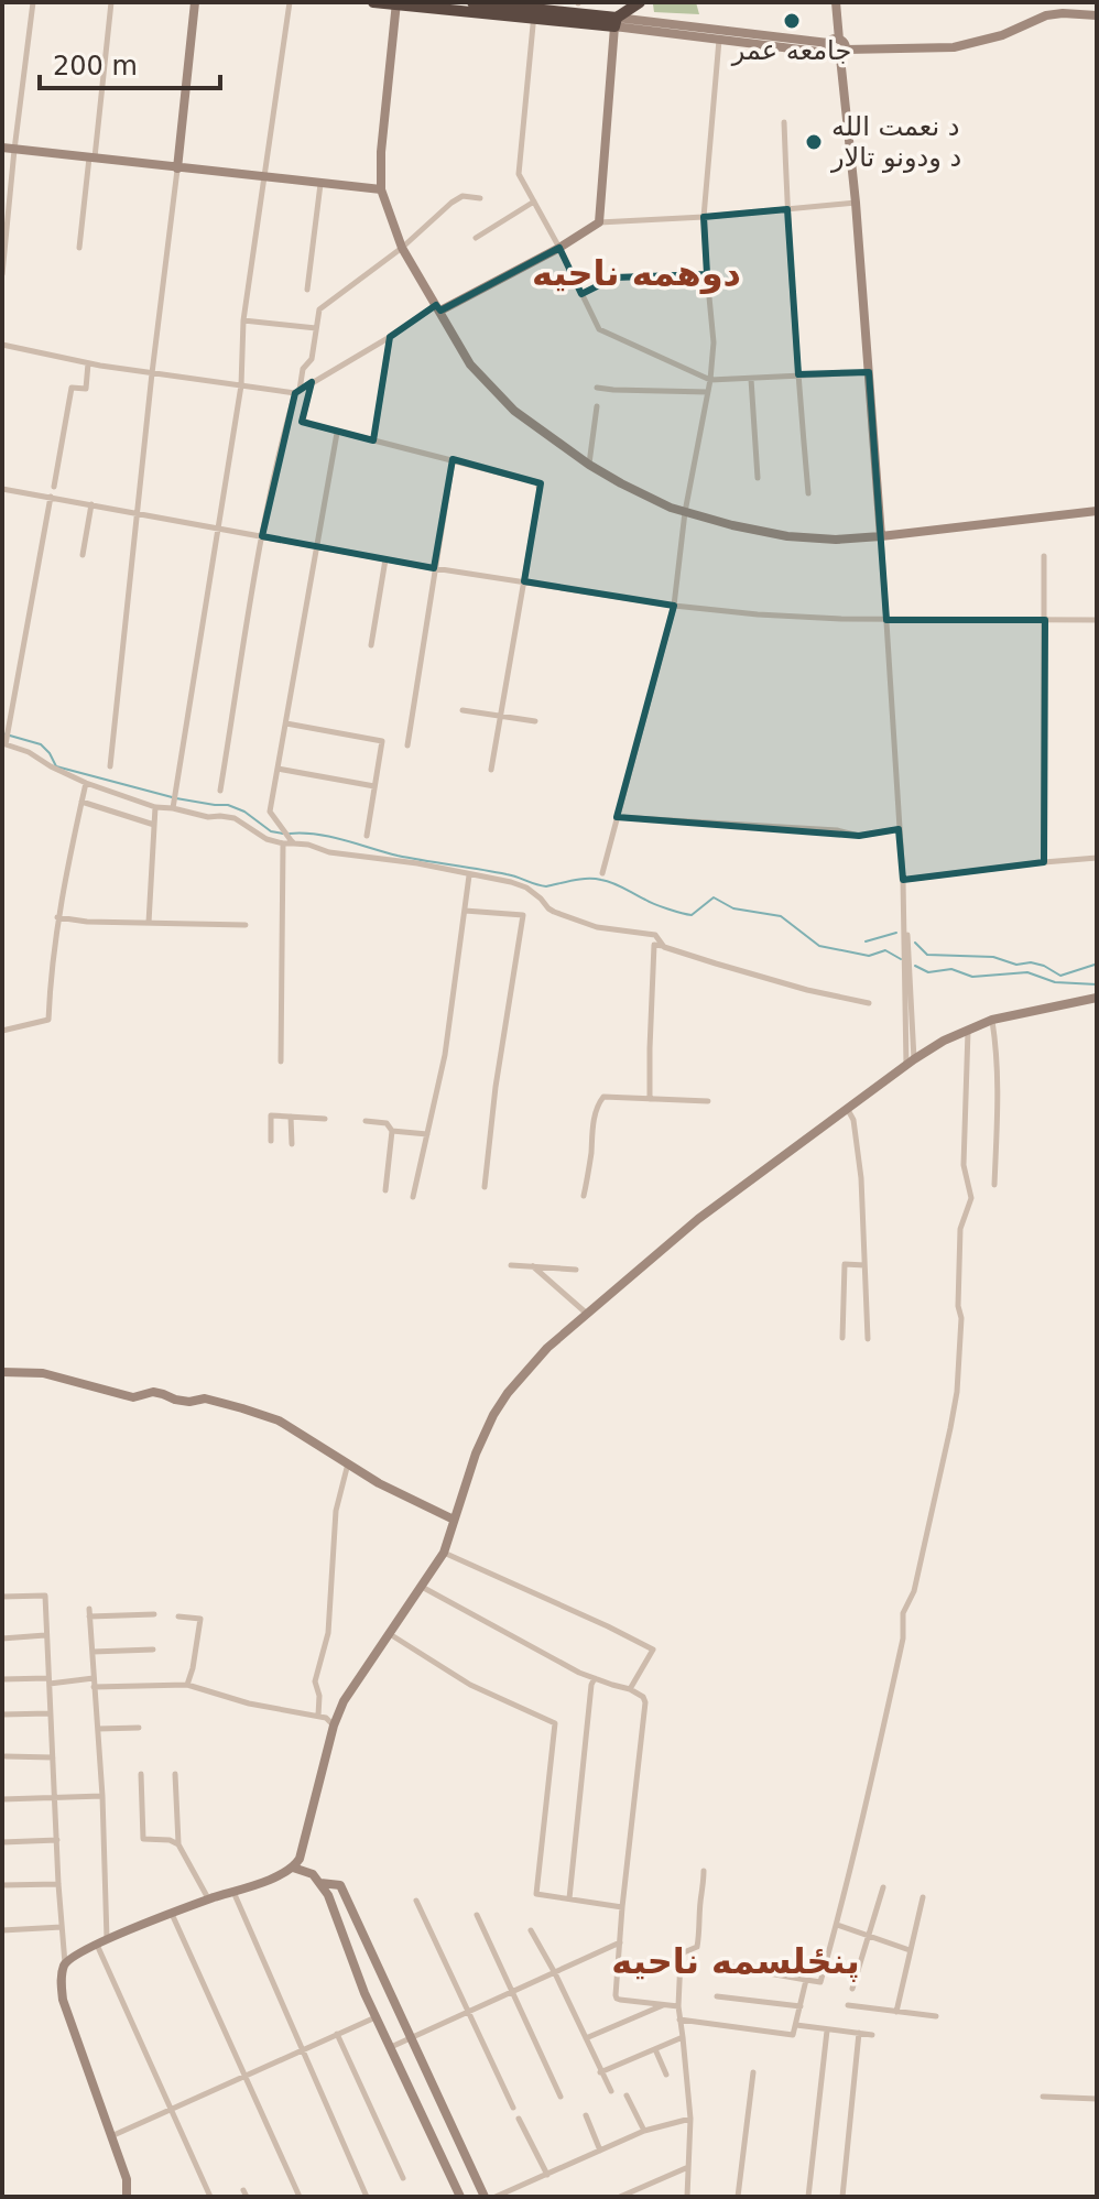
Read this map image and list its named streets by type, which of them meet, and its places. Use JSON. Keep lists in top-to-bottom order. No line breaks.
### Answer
{"districts":["دوهمه ناحیه","پنځلسمه ناحیه"],"places":["جامعه عمر","د نعمت الله د ودونو تالار"],"scale_bar":"200 m"}
